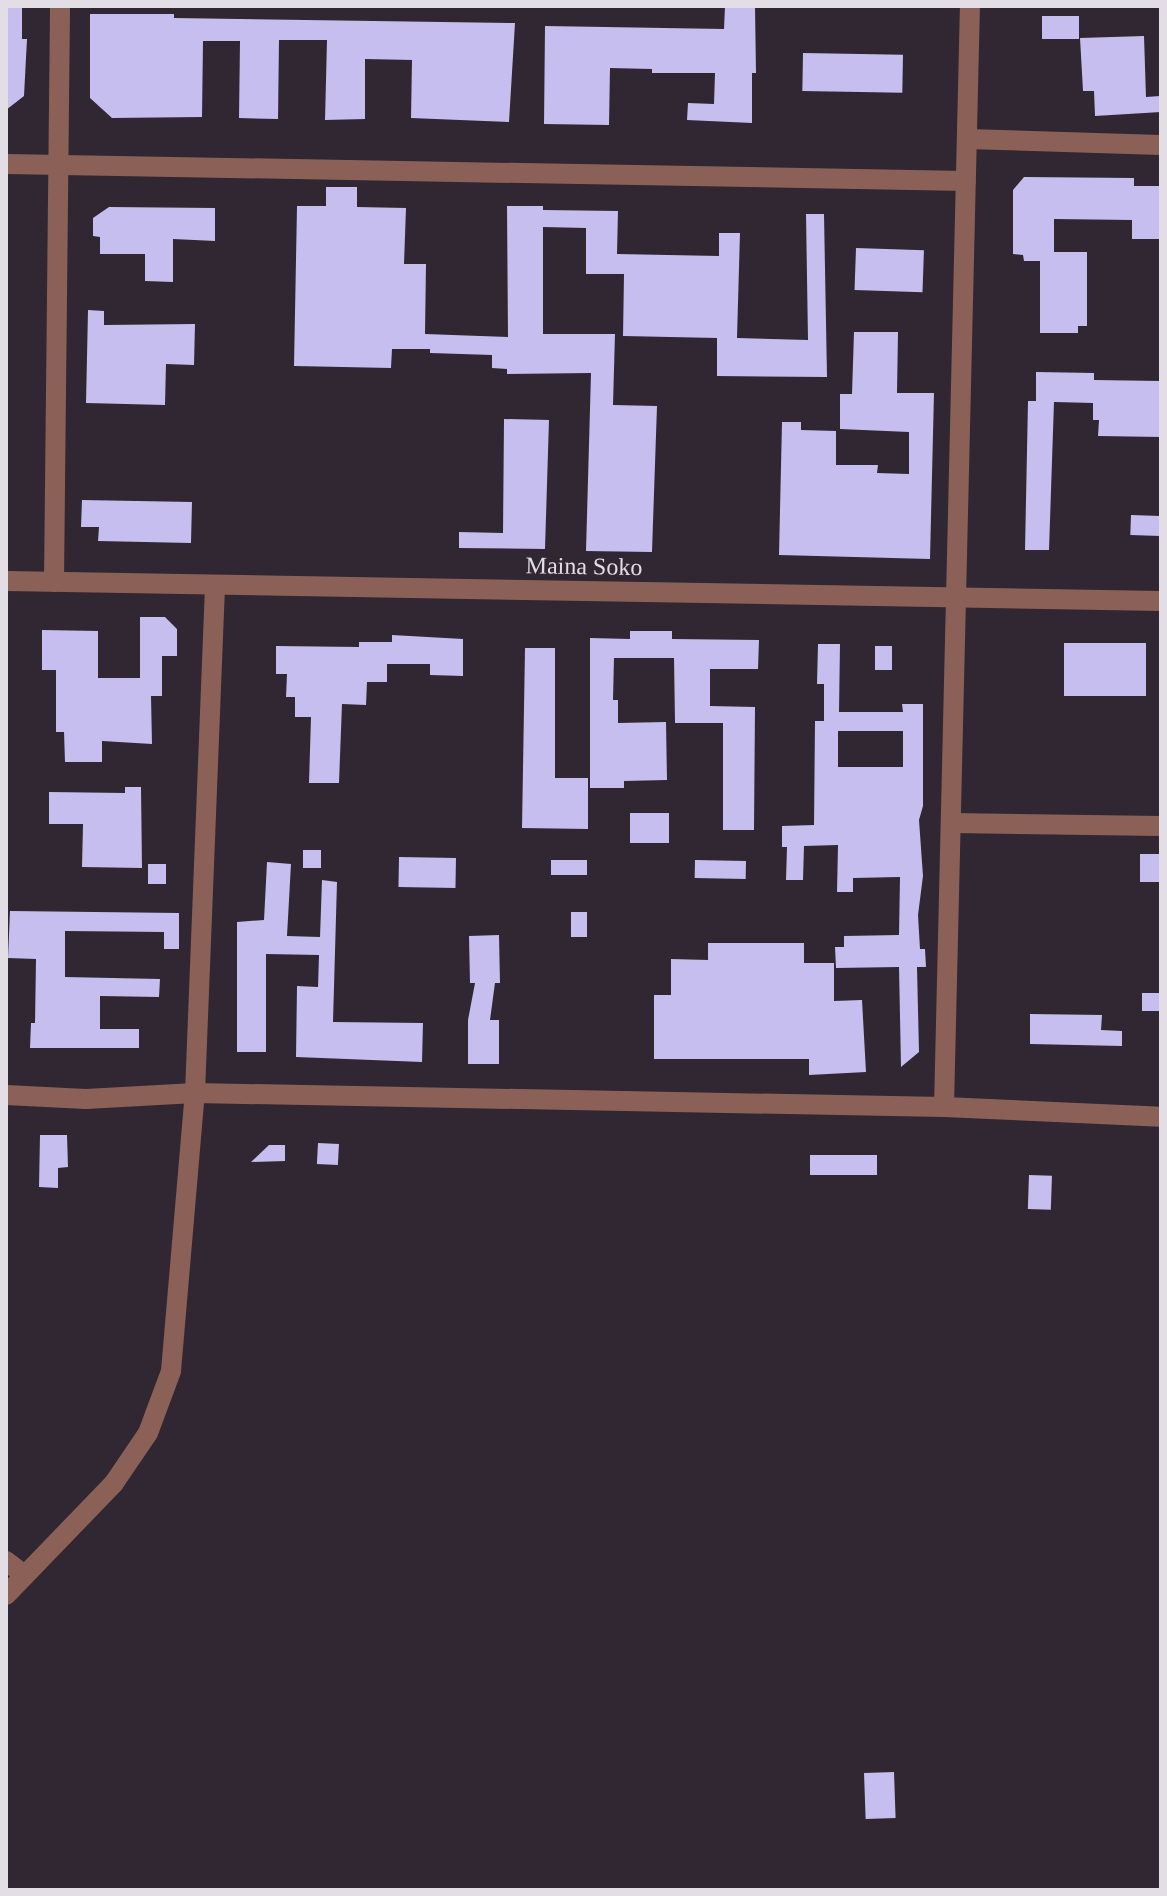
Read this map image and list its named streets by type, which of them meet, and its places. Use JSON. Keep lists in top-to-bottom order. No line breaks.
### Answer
{"streets":{"street":["Maina Soko"]}}
